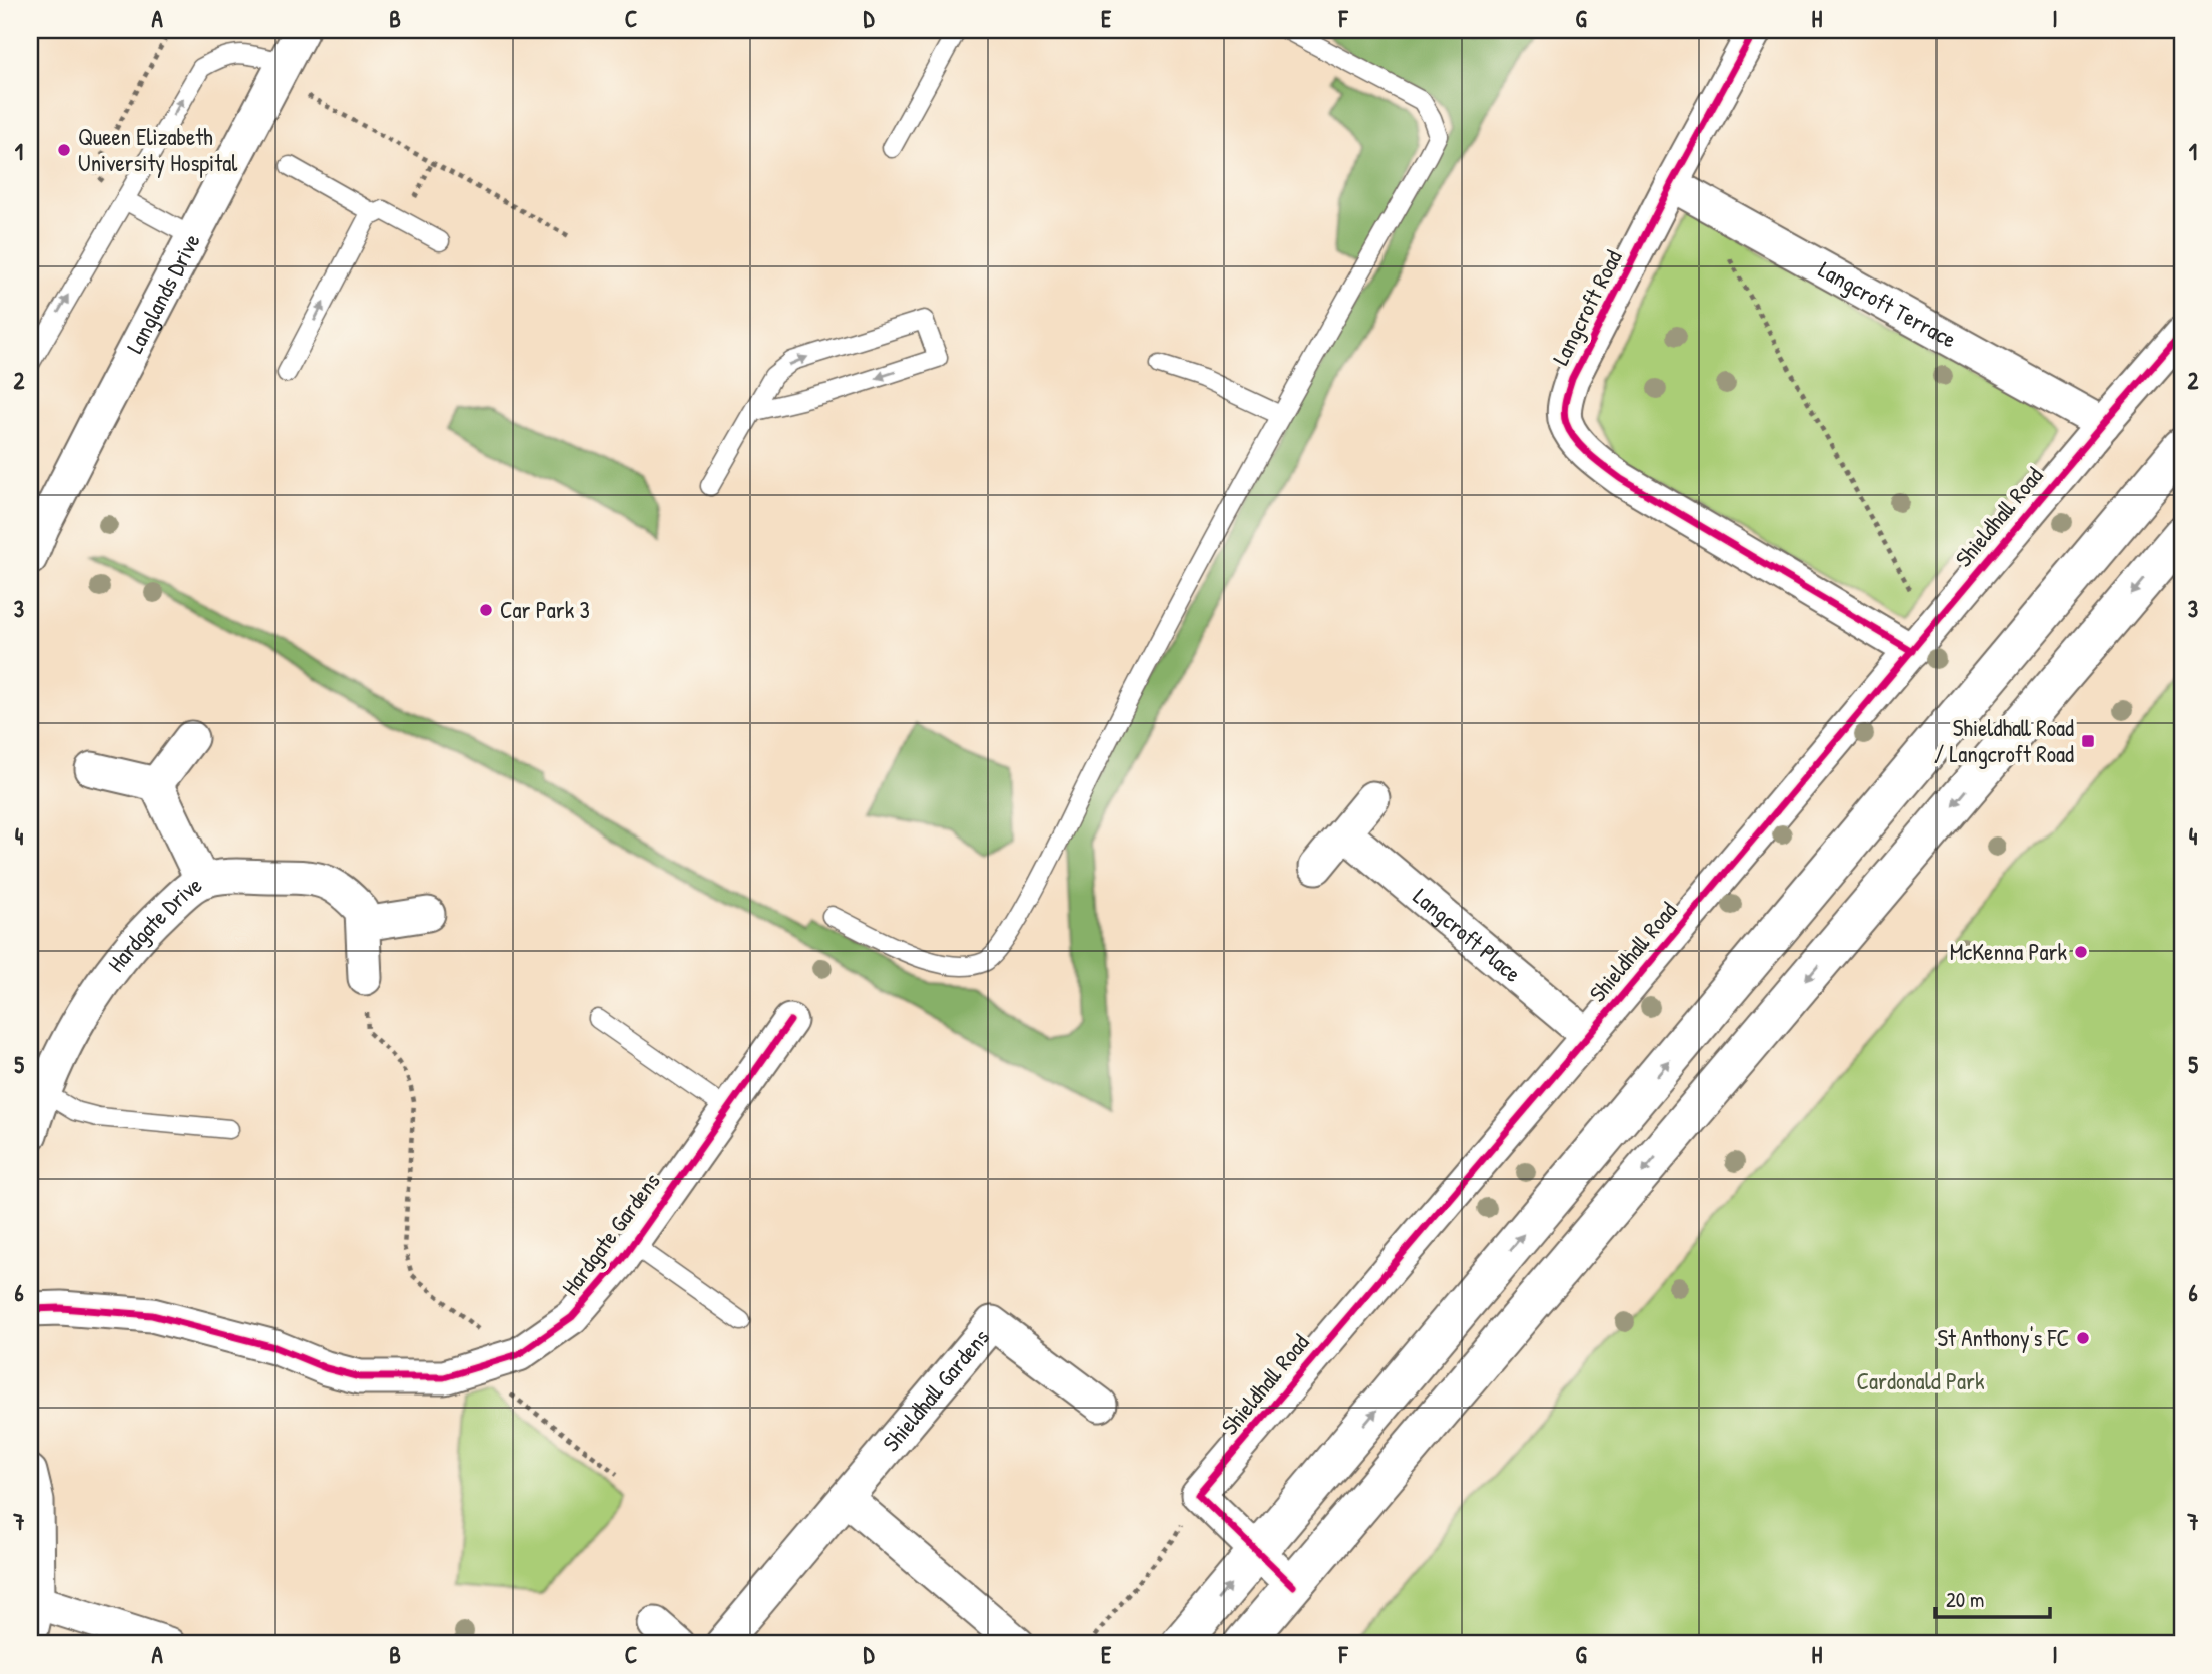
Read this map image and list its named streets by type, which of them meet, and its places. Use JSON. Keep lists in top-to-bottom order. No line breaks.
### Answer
{"streets":{"street":["Langlands Drive","Langcroft Terrace","Langcroft Road","Shieldhall Road","Hardgate Drive","Langcroft Place","Hardgate Gardens","Shieldhall Gardens"]},"crossings":[["Langcroft Terrace","Langcroft Road"],["Langcroft Terrace","Shieldhall Road"],["Langcroft Road","Shieldhall Road"],["Shieldhall Road","Langcroft Place"]],"parks":["Cardonald Park"],"places":{"other":["Queen Elizabeth University Hospital","Car Park 3","McKenna Park","St Anthony's FC"],"transit":["Shieldhall Road / Langcroft Road"]},"scale_bar":"20 m","grid":{"columns":["A","B","C","D","E","F","G","H","I"],"rows":["1","2","3","4","5","6","7"]}}
